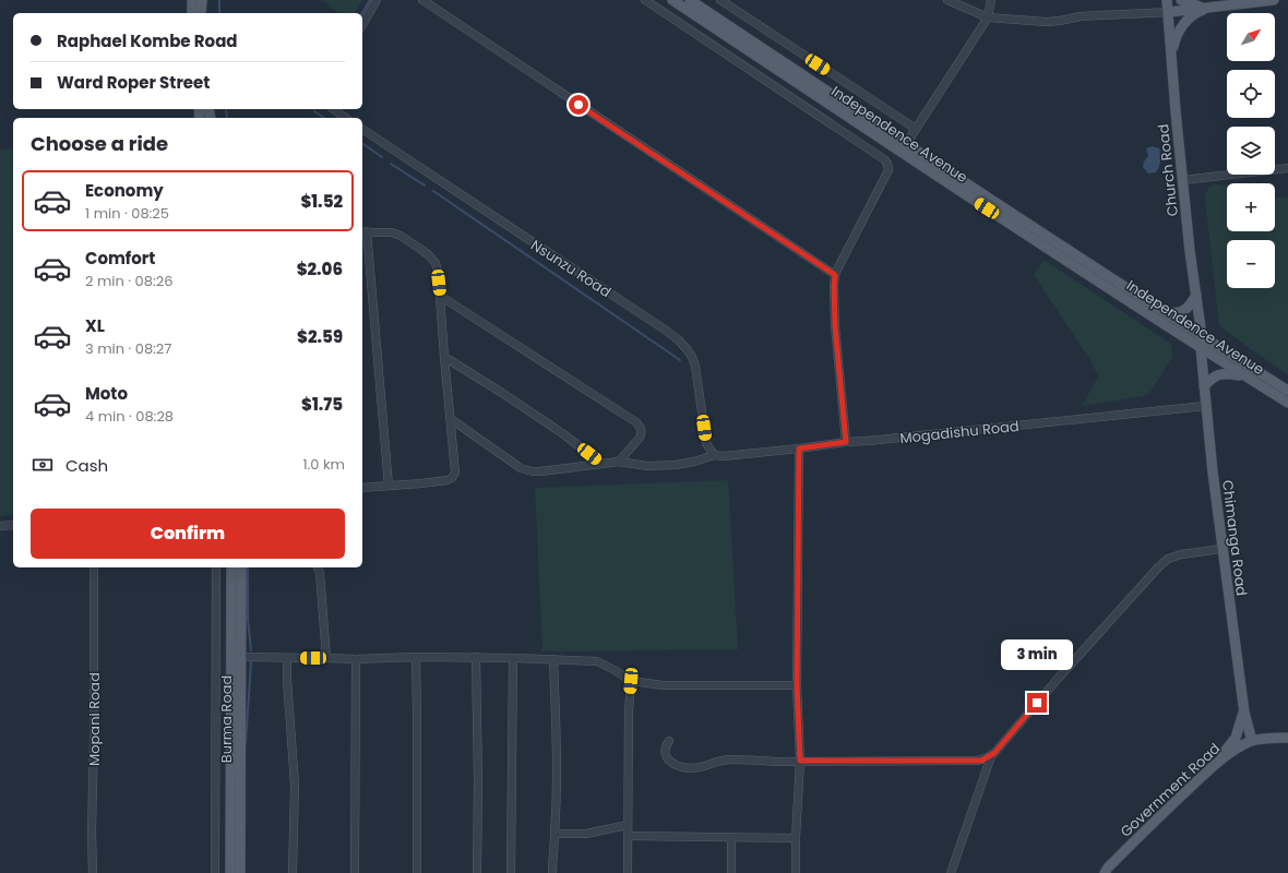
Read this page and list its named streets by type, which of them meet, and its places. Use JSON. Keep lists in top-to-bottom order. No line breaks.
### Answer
{"streets":{"main road":["Independence Avenue","Church Road","Chimanga Road","Burma Road","Government Road"],"street":["Nsunzu Road","Mogadishu Road","Mopani Road"]},"crossings":[["Independence Avenue","Church Road"],["Independence Avenue","Chimanga Road"],["Church Road","Chimanga Road"],["Nsunzu Road","Mogadishu Road"],["Mogadishu Road","Chimanga Road"],["Chimanga Road","Government Road"]],"north":"top right","page":{"map_buttons":["+","−"],"banner":["Raphael Kombe Road","Ward Roper Street"],"heading":"Choose a ride","list":[{"name":"Economy","note":"1 min · 08:25","value":"$1.52"},{"name":"Comfort","note":"2 min · 08:26","value":"$2.06"},{"name":"XL","note":"3 min · 08:27","value":"$2.59"},{"name":"Moto","note":"4 min · 08:28","value":"$1.75"}],"pay":["Cash","1.0 km"],"buttons":"Confirm","bubble":"3 min"}}
